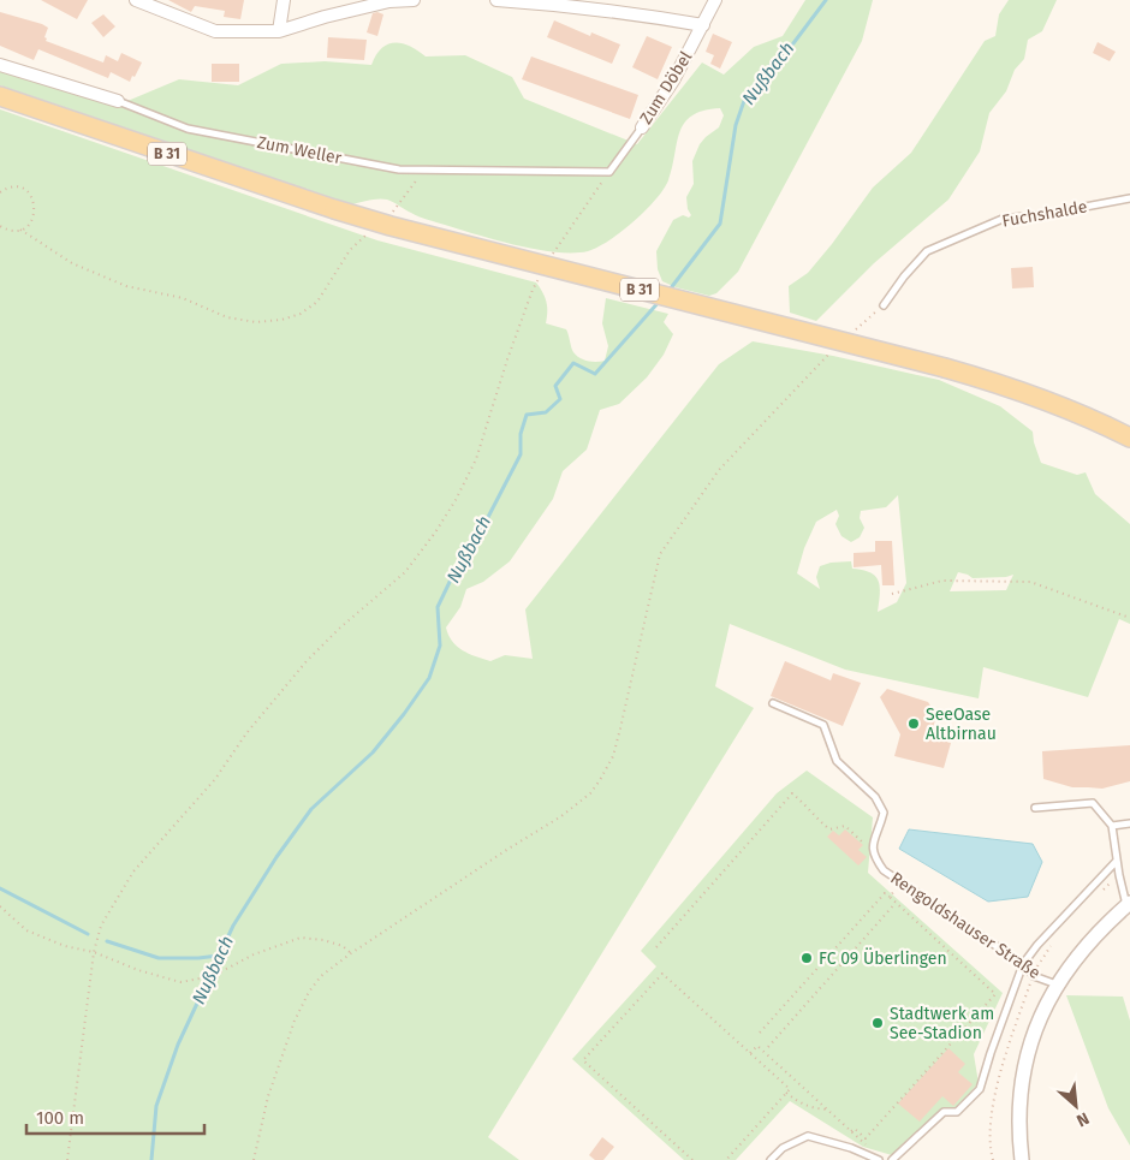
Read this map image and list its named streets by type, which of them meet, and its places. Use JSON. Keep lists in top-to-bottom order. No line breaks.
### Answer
{"streets":{"main road":["B 31"],"street":["Zum Döbel","Zum Weller","Rengoldshauser Straße"],"lane":["Fuchshalde"]},"crossings":[["Zum Döbel","Zum Weller"]],"water":["Nußbach"],"places":["SeeOase Altbirnau","FC 09 Überlingen","Stadtwerk am See-Stadion"],"scale_bar":"100 m","north":"bottom right"}
